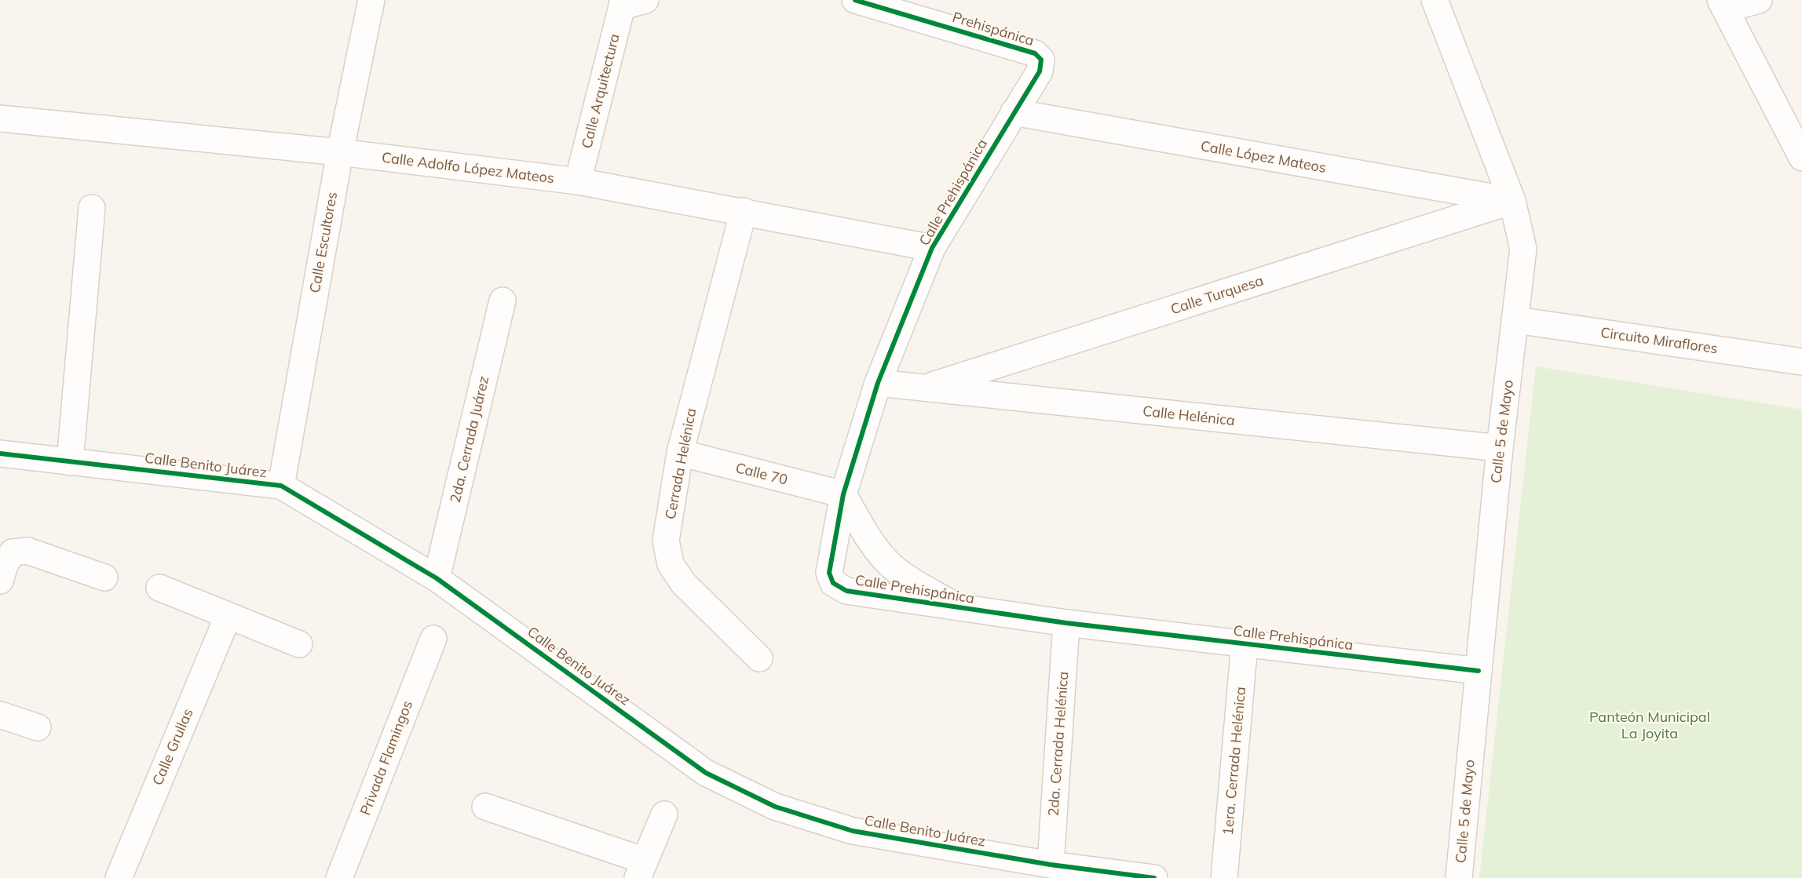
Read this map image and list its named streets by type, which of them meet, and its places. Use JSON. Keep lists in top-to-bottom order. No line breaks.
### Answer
{"streets":{"street":["Prehispánica","Calle Arquitectura","Calle López Mateos","Calle Adolfo López Mateos","Calle Prehispánica","Calle Escultores","Calle Turquesa","Circuito Miraflores","Calle Helénica","Calle 5 de Mayo","2da. Cerrada Juárez","Cerrada Helénica","Calle Benito Juárez","Calle 70","2da. Cerrada Helénica","Calle Grullas","Privada Flamingos","1era. Cerrada Helénica"]},"crossings":[["Prehispánica","Calle Prehispánica"],["Calle Arquitectura","Calle Adolfo López Mateos"],["Calle López Mateos","Calle Prehispánica"],["Calle López Mateos","Calle Turquesa"],["Calle López Mateos","Calle 5 de Mayo"],["Calle Adolfo López Mateos","Calle Prehispánica"],["Calle Adolfo López Mateos","Calle Escultores"],["Calle Adolfo López Mateos","Cerrada Helénica"],["Calle Prehispánica","Calle Helénica"],["Calle Prehispánica","Calle 5 de Mayo"],["Calle Prehispánica","Calle 70"],["Calle Prehispánica","2da. Cerrada Helénica"],["Calle Prehispánica","1era. Cerrada Helénica"],["Calle Escultores","Calle Benito Juárez"],["Calle Turquesa","Calle Helénica"],["Calle Turquesa","Calle 5 de Mayo"],["Circuito Miraflores","Calle 5 de Mayo"],["Calle Helénica","Calle 5 de Mayo"],["2da. Cerrada Juárez","Calle Benito Juárez"],["Cerrada Helénica","Calle 70"],["Calle Benito Juárez","2da. Cerrada Helénica"]],"parks":["Panteón Municipal La Joyita"]}
